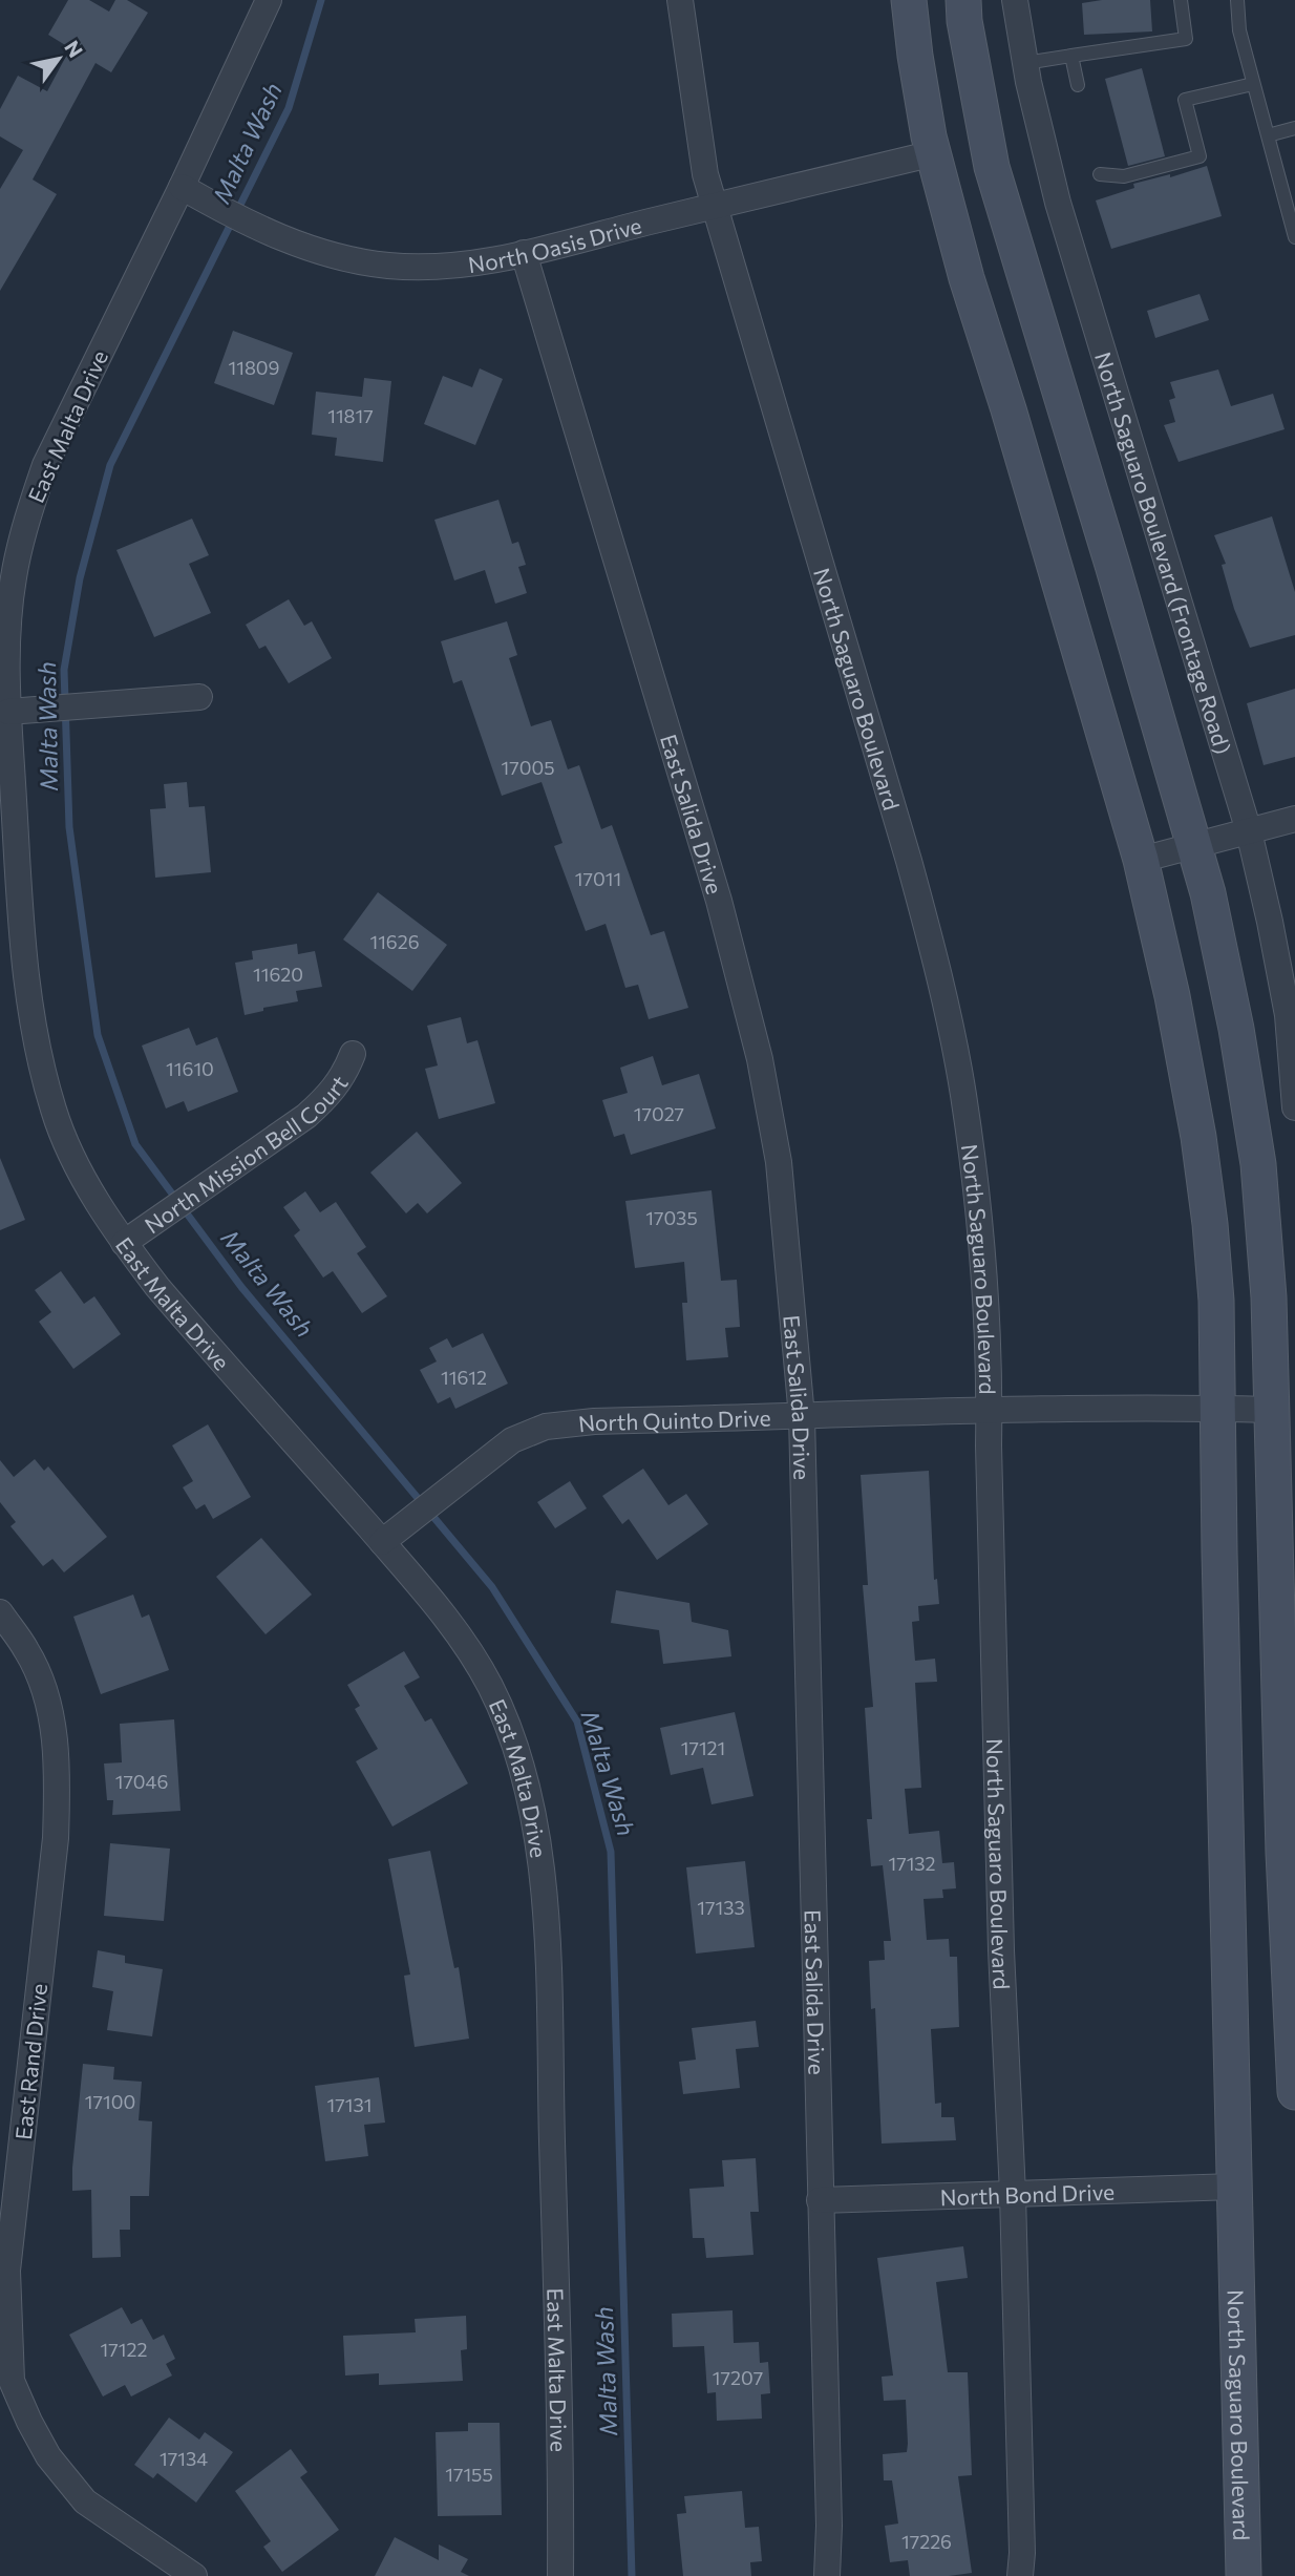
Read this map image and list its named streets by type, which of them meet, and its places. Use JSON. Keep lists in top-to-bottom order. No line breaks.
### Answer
{"streets":{"main road":["North Saguaro Boulevard"],"street":["North Oasis Drive","East Malta Drive","North Saguaro Boulevard (Frontage Road)","East Salida Drive","North Mission Bell Court","North Quinto Drive","East Rand Drive","North Bond Drive"]},"crossings":[["North Oasis Drive","East Malta Drive"],["North Oasis Drive","North Saguaro Boulevard"],["North Oasis Drive","East Salida Drive"],["East Malta Drive","North Mission Bell Court"],["East Malta Drive","North Quinto Drive"],["North Saguaro Boulevard","North Quinto Drive"],["North Saguaro Boulevard","North Bond Drive"],["East Salida Drive","North Quinto Drive"],["East Salida Drive","North Bond Drive"]],"water":["Malta Wash"],"house_numbers":["11809","11817","17005","17011","11626","11620","11610","17027","17035","11612","17121","17046","17132","17133","17100","17131","17122","17207","17134","17155","17226"],"north":"top right"}
